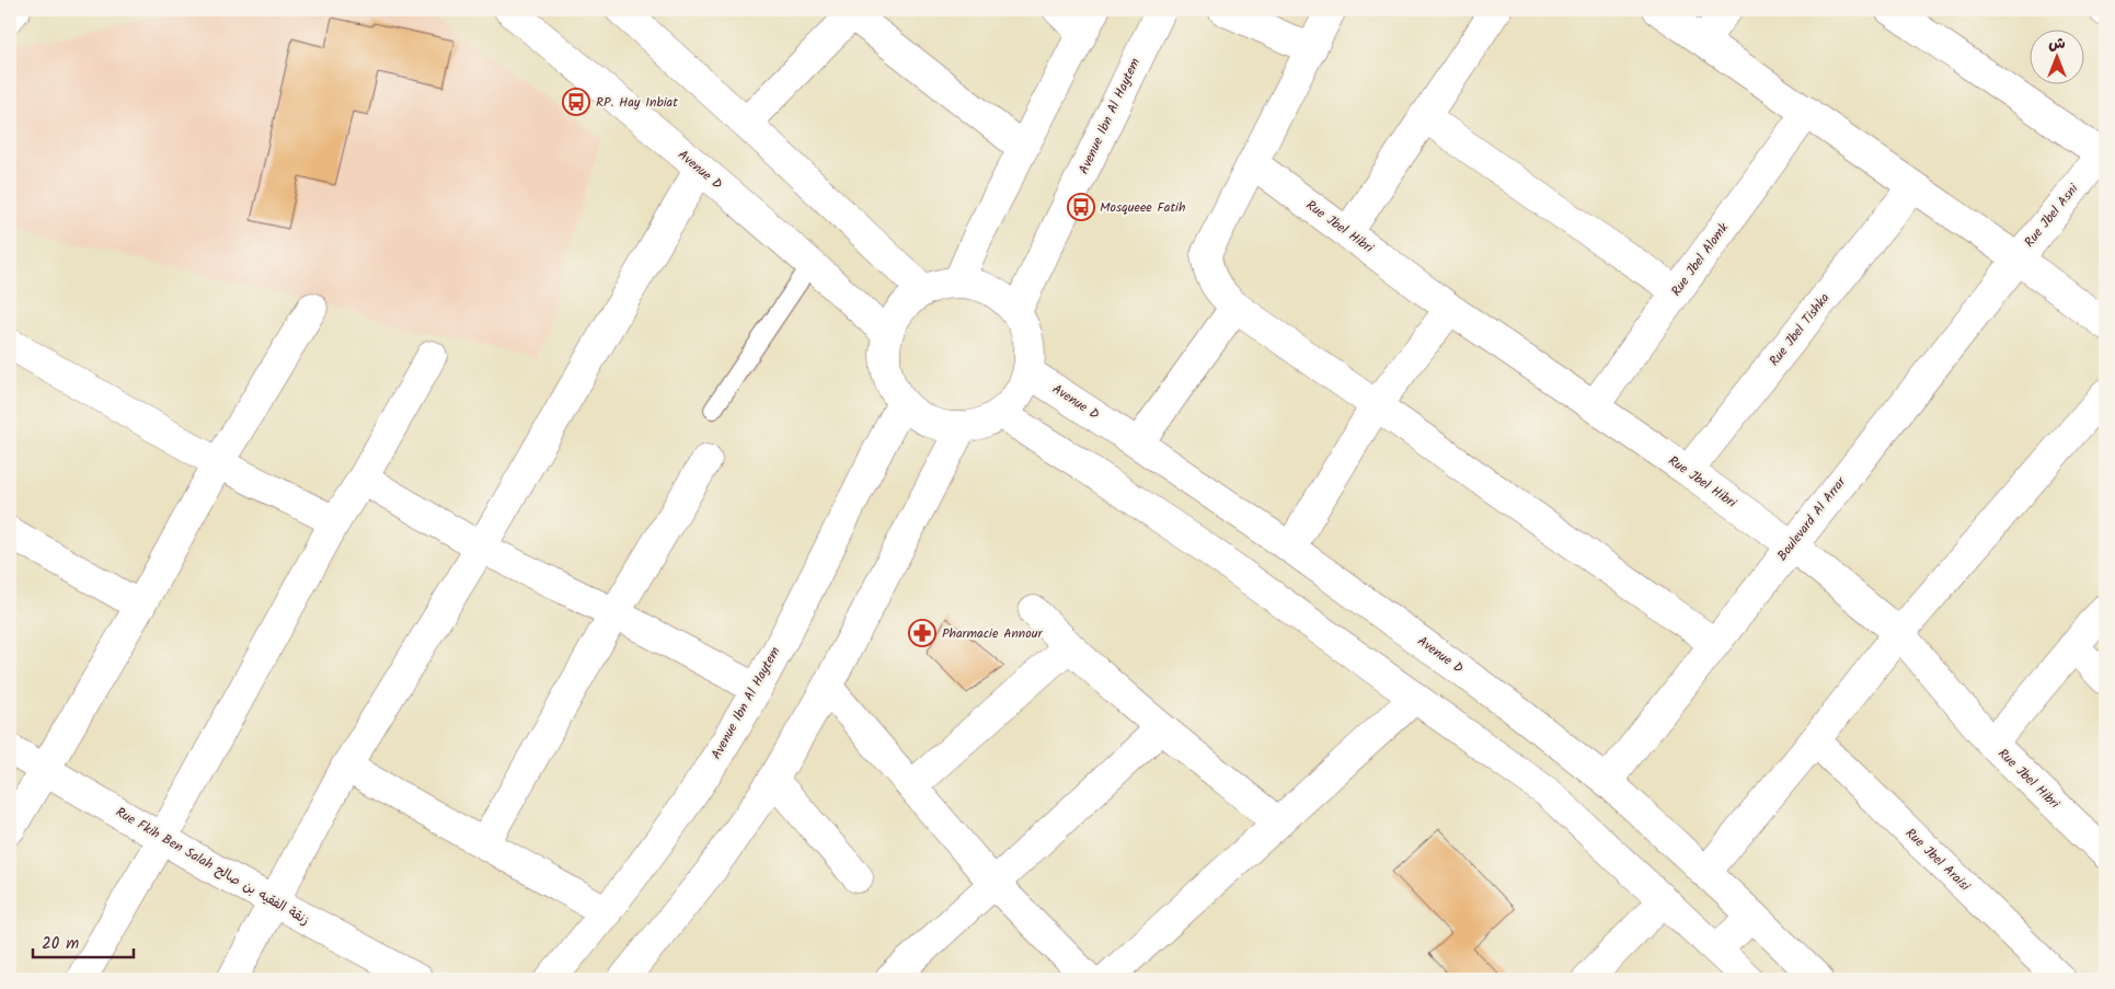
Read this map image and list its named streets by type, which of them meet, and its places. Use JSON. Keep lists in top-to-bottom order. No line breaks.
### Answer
{"streets":{"street":["Avenue Ibn Al Haytem","Avenue D","Rue Jbel Asni","Rue Jbel Hibri","Rue Jbel Alomk","Rue Jbel Tishka","Boulevard Al Arrar","Rue Jbel Araisi","Rue Fkih Ben Salah زنقة الفقيه بن صالح"]},"crossings":[["Avenue Ibn Al Haytem","Avenue D"],["Avenue D","Boulevard Al Arrar"],["Rue Jbel Asni","Boulevard Al Arrar"],["Rue Jbel Hibri","Rue Jbel Alomk"],["Rue Jbel Hibri","Rue Jbel Tishka"],["Rue Jbel Hibri","Boulevard Al Arrar"]],"places":{"bus stop":["RP. Hay Inbiat","Mosqueee Fatih"],"pharmacy":["Pharmacie Annour"]},"scale_bar":"20 m","north":"top"}
